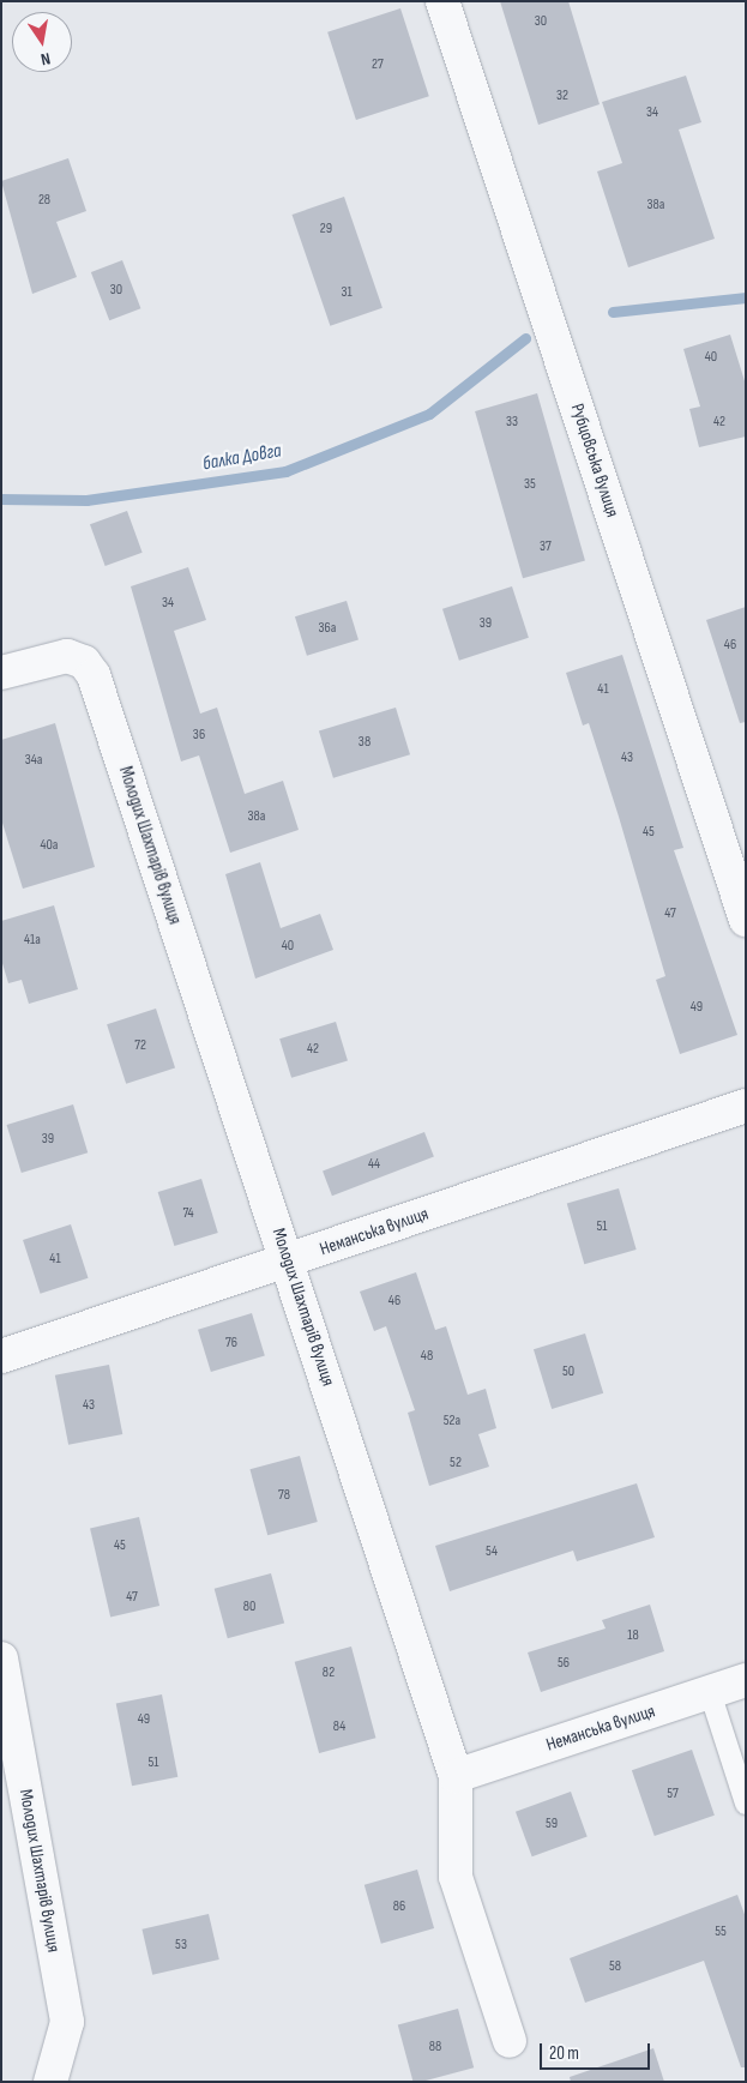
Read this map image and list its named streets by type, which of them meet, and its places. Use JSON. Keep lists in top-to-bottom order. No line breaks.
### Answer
{"streets":{"street":["Рубцовська вулиця","Молодих Шахтарів вулиця","Неманська вулиця"]},"crossings":[["Молодих Шахтарів вулиця","Неманська вулиця"]],"water":["балка Довга"],"house_numbers":["30","27","32","34","28","38а","29","30","31","40","33","42","35","37","34","39","36а","46","41","36","38","43","34а","38а","45","40а","47","41а","40","49","72","42","39","44","74","51","41","46","76","48","50","43","52а","52","78","45","54","47","80","18","56","82","49","84","51","57","59","86","55","53","58","88"],"scale_bar":"20 m","north":"bottom"}
